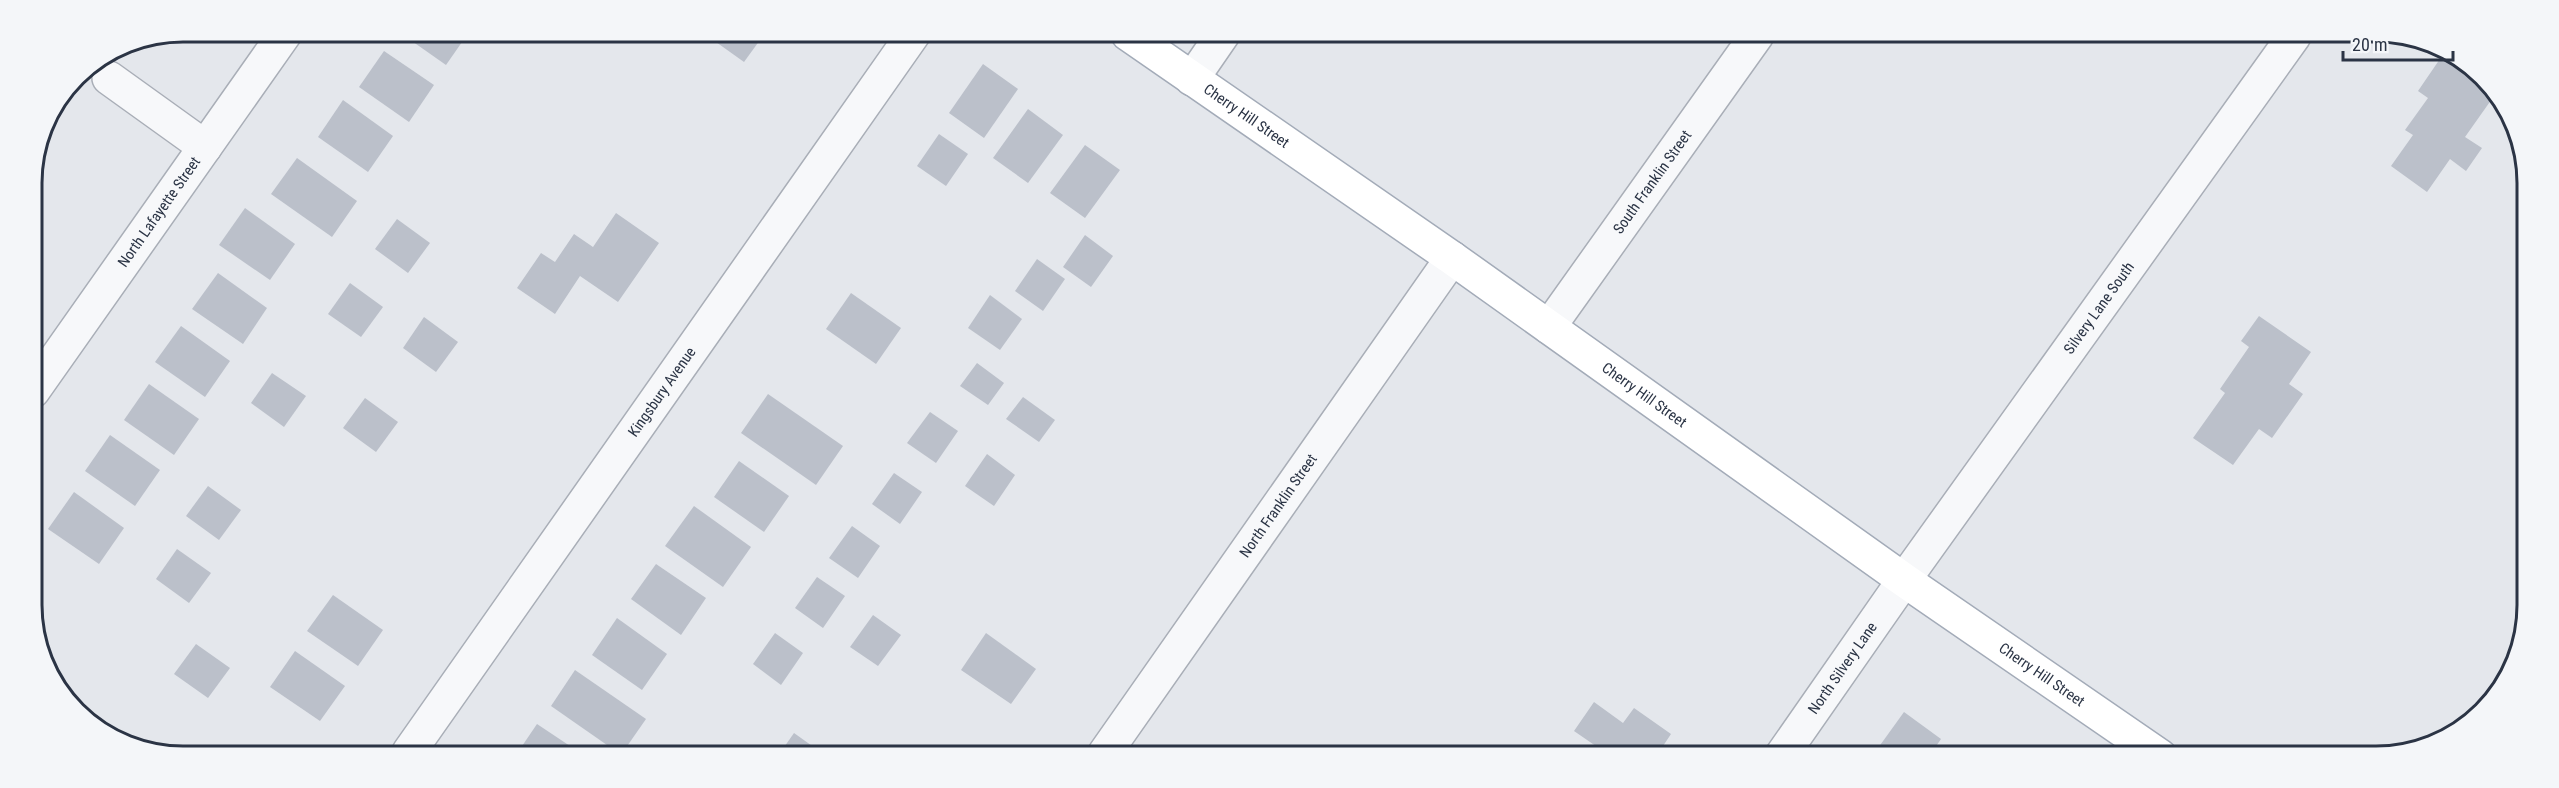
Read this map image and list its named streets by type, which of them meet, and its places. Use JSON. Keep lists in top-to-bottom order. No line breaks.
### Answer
{"streets":{"main road":["Cherry Hill Street"],"street":["South Franklin Street","North Lafayette Street","Silvery Lane South","Kingsbury Avenue","North Franklin Street","North Silvery Lane"]},"crossings":[["Cherry Hill Street","South Franklin Street"],["Cherry Hill Street","Silvery Lane South"],["Cherry Hill Street","North Franklin Street"],["Cherry Hill Street","North Silvery Lane"],["Silvery Lane South","North Silvery Lane"]],"scale_bar":"20 m"}
